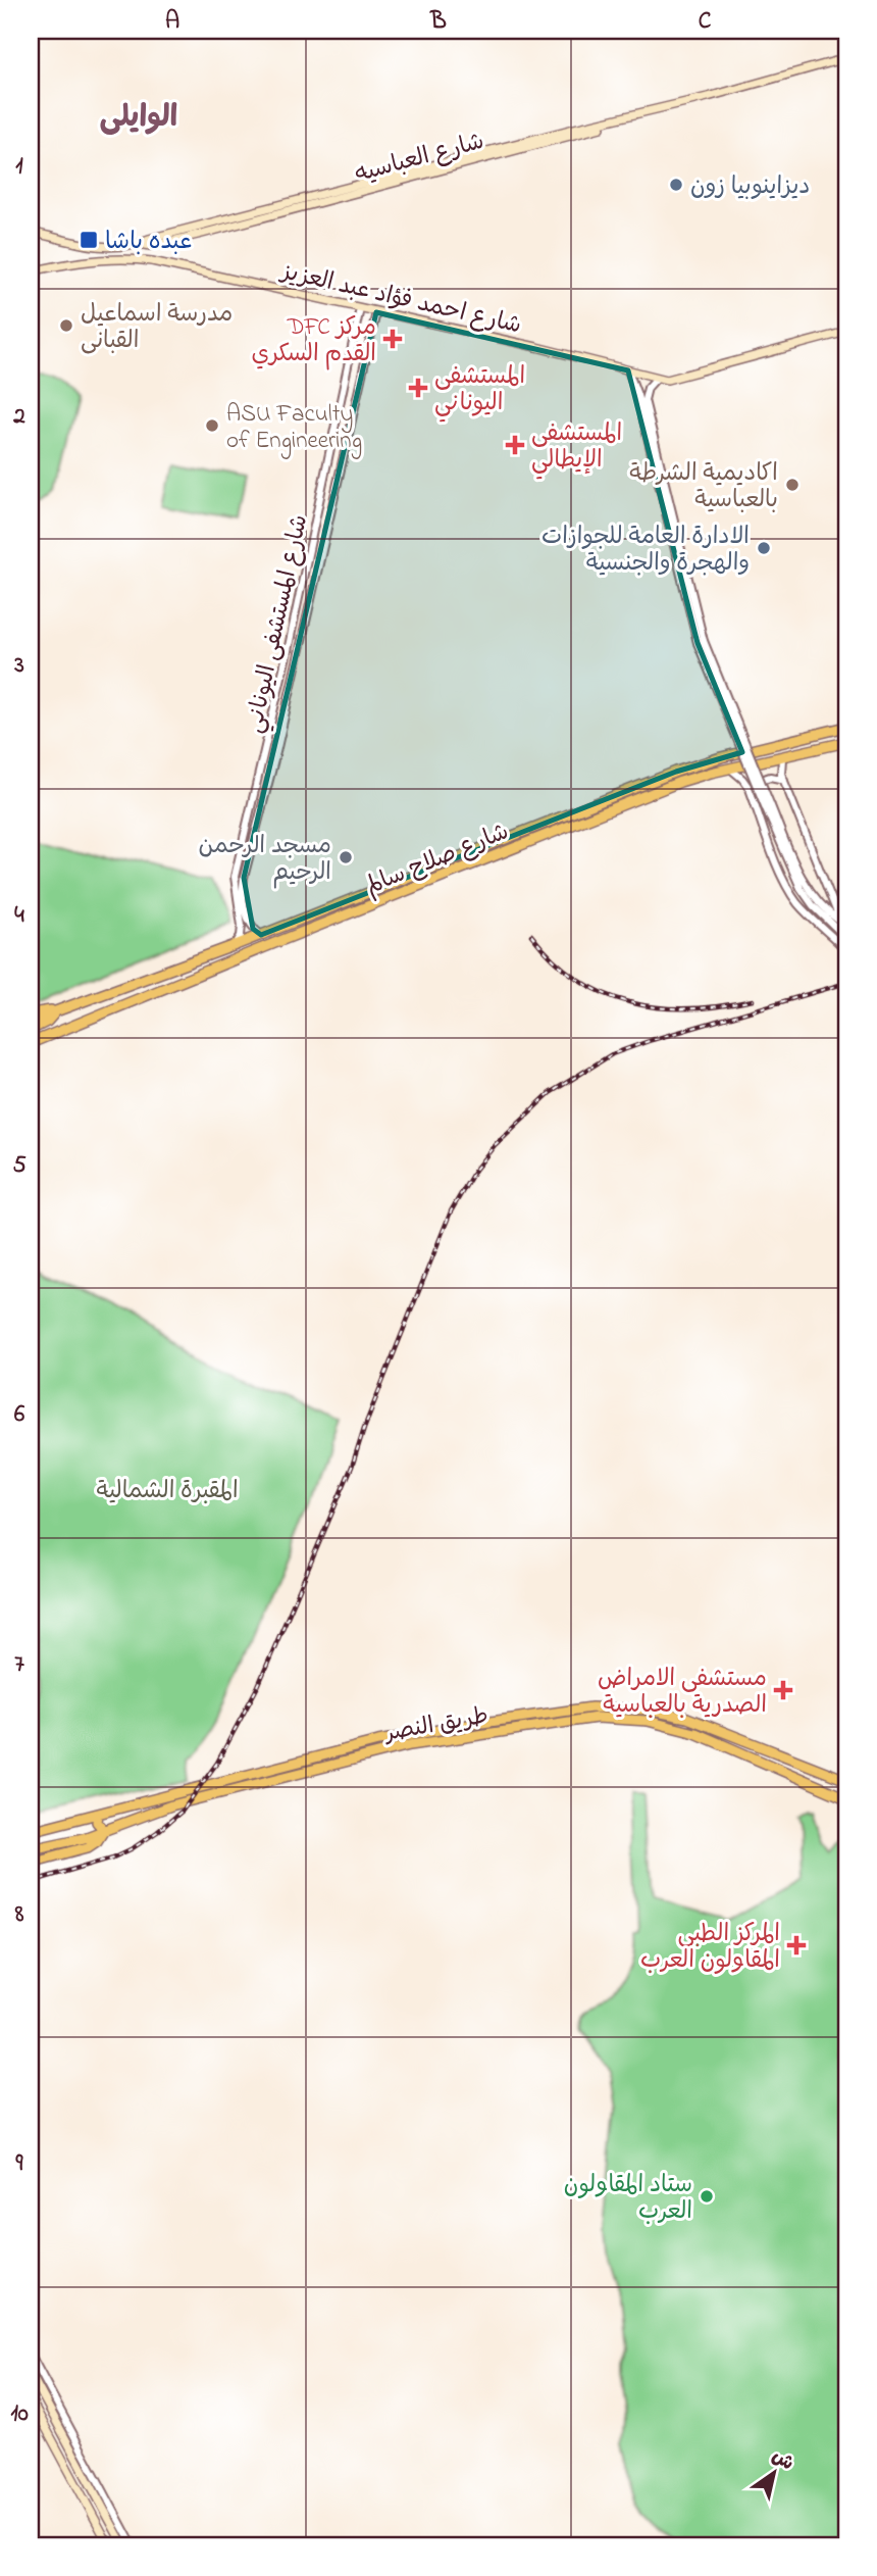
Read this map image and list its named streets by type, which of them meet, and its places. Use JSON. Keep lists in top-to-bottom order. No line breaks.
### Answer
{"streets":{"highway":["شارع صلاح سالم","طريق النصر"],"main road":["شارع العباسيه","شارع احمد فؤاد عبد العزيز"],"street":["شارع المستشفى اليوناني"]},"crossings":[["شارع احمد فؤاد عبد العزيز","شارع المستشفى اليوناني"],["شارع المستشفى اليوناني","شارع صلاح سالم"]],"districts":["الوايلى"],"parks":["المقبرة الشمالية"],"places":{"other":["ديزاينوبيا زون","مدرسة اسماعيل القبانى","ASU Faculty of Engineering","اكاديمية الشرطة بالعباسية","الادارة العامة للجوازات والهجرة والجنسية","مسجد الرحمن الرحيم","ستاد المقاولون العرب"],"transit":["عبده باشا"],"health":["DFC مركز القدم السكري","المستشفى اليوناني","المستشفى الإيطالي","مستشفى الامراض الصدرية بالعباسية","المركز الطبى المقاولون العرب"]},"north":"top right","grid":{"columns":["A","B","C"],"rows":["1","2","3","4","5","6","7","8","9","10"]}}
